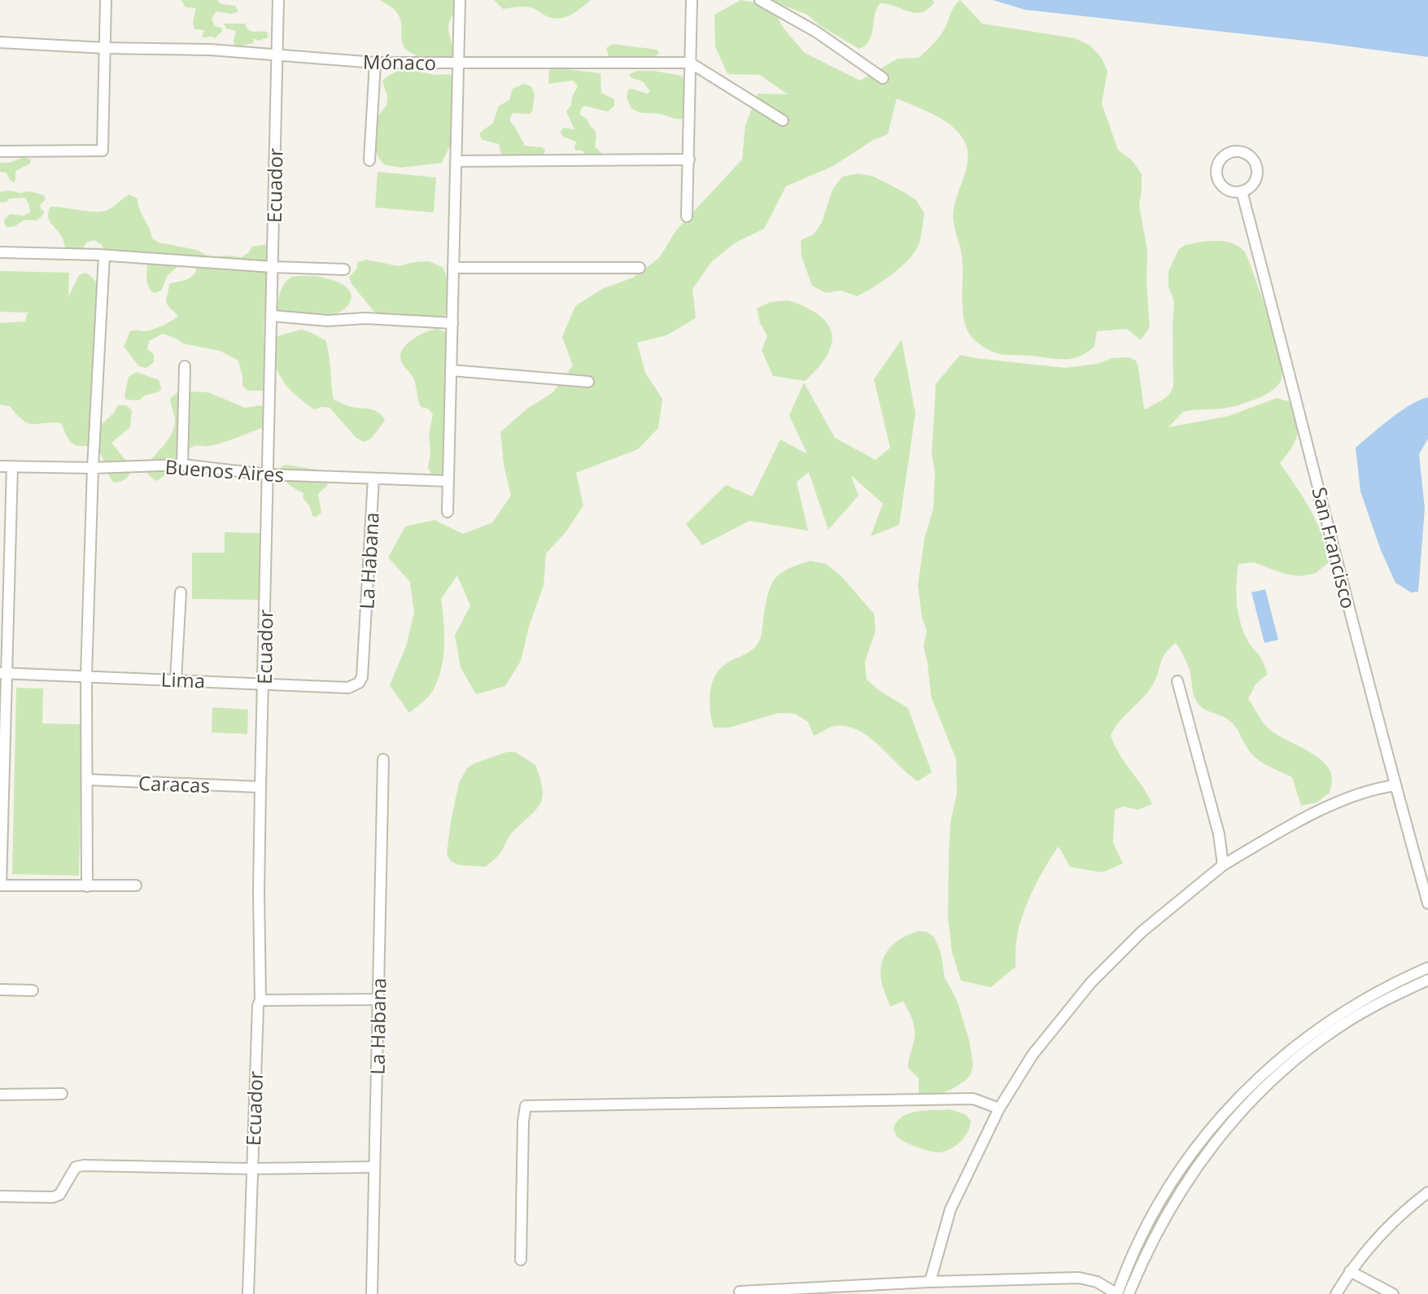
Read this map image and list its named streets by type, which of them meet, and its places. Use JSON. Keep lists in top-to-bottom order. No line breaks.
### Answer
{"streets":{"street":["Mónaco","Ecuador","Buenos Aires","San Francisco","La Habana","Lima","Caracas"]},"crossings":[["Mónaco","Ecuador"],["Ecuador","Buenos Aires"],["Ecuador","Lima"],["Ecuador","Caracas"],["Buenos Aires","La Habana"],["La Habana","Lima"]]}
